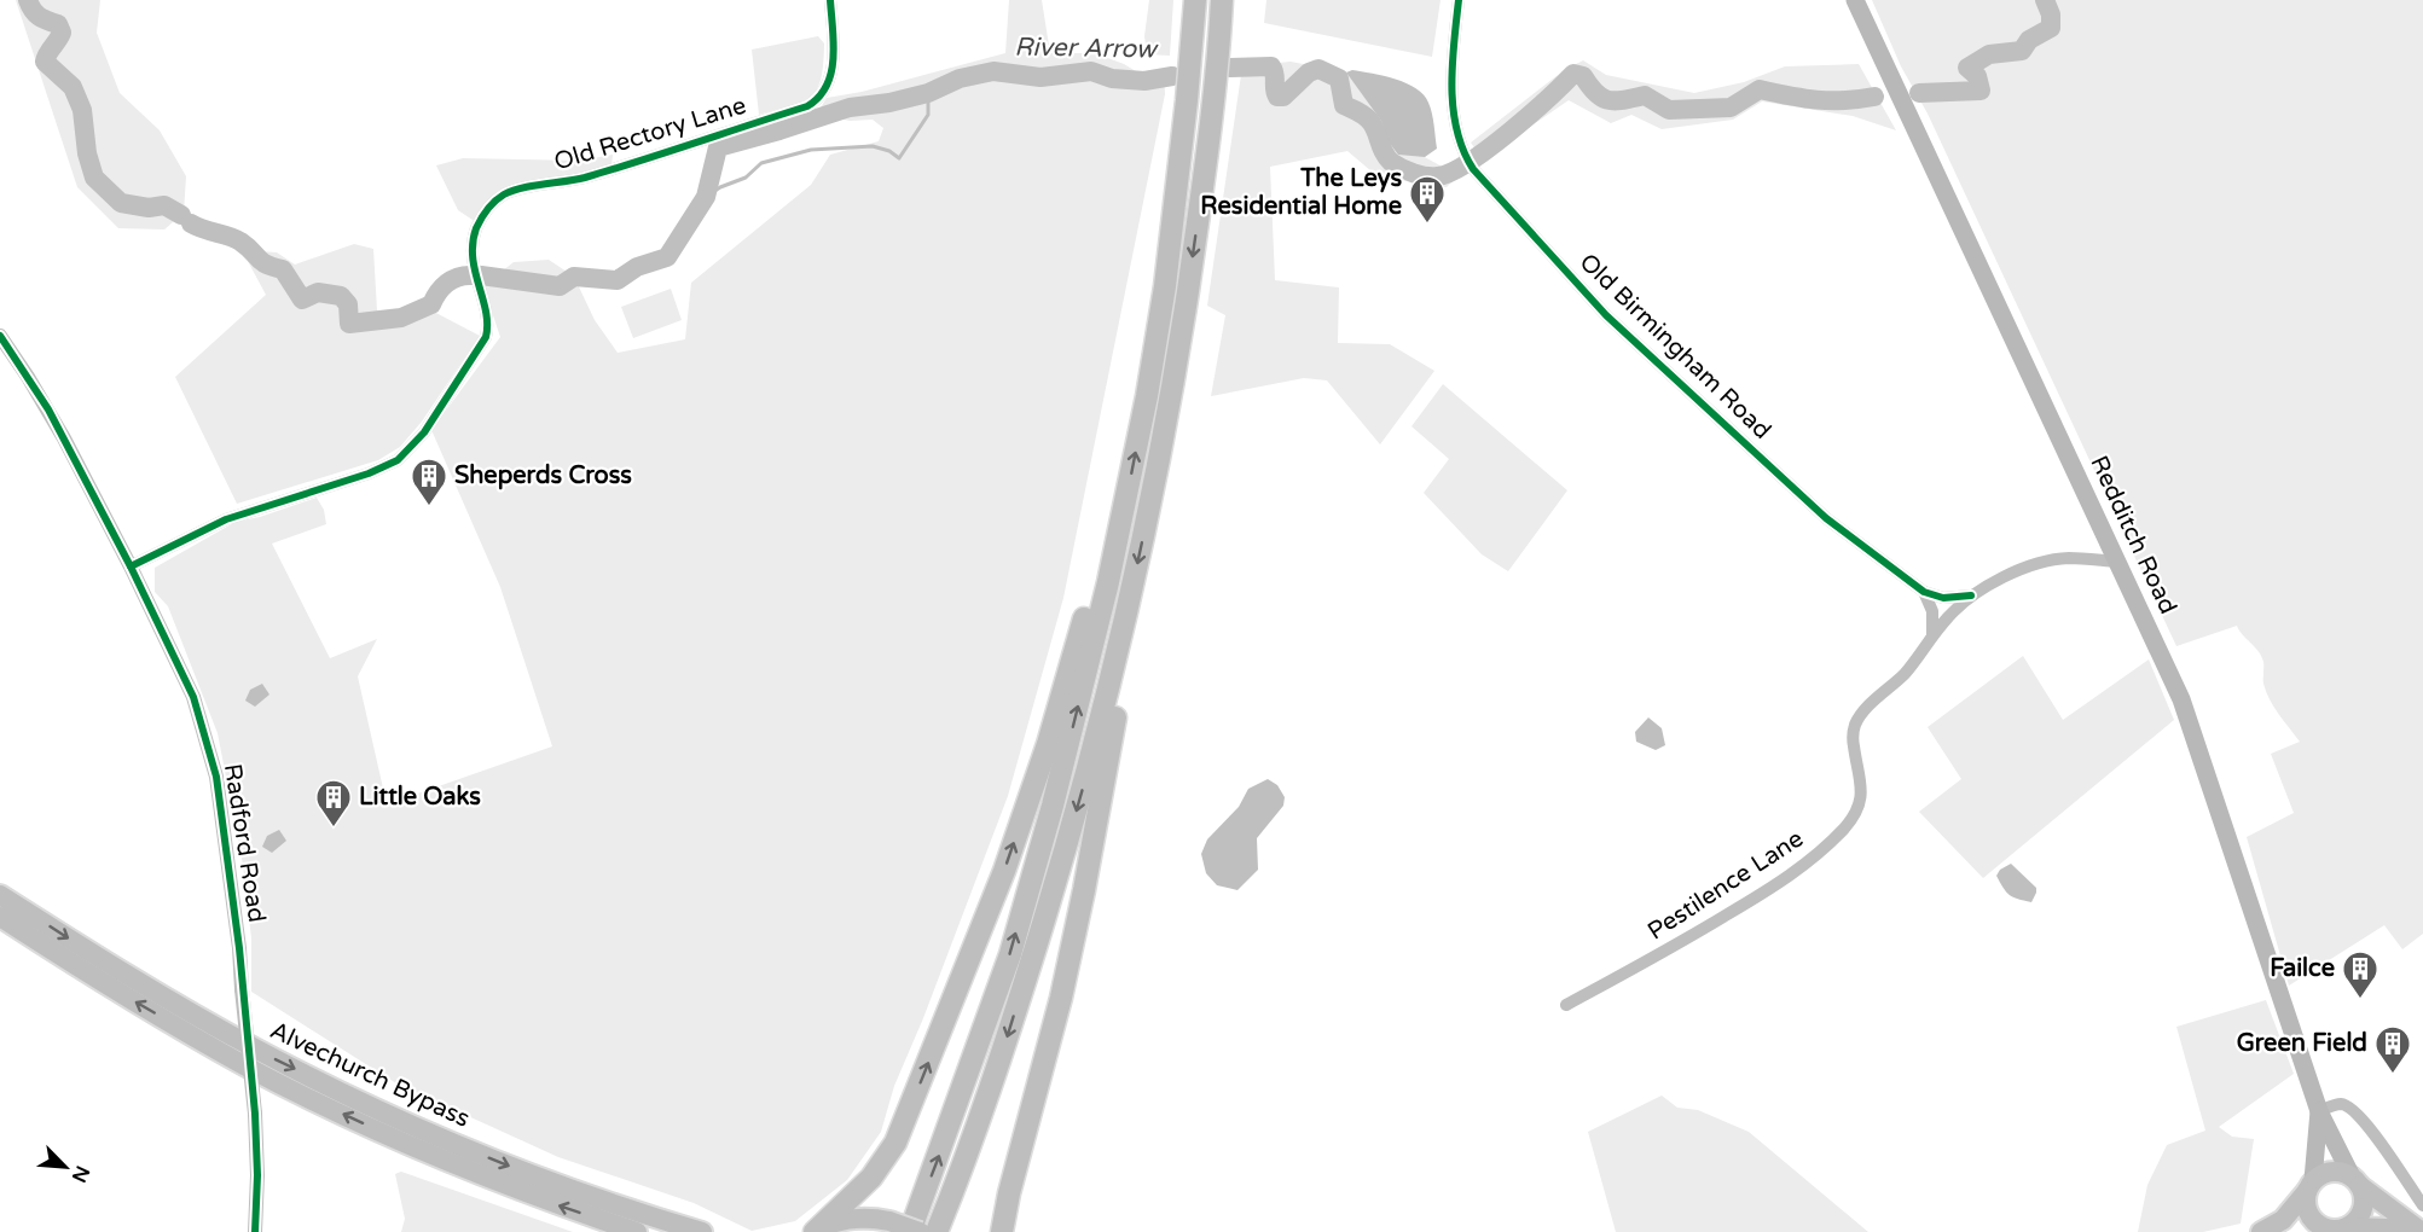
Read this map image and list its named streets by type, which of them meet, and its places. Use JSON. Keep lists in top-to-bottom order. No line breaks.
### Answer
{"streets":{"highway":["Redditch Road","Alvechurch Bypass"],"street":["Old Rectory Lane","Old Birmingham Road","Radford Road","Pestilence Lane"]},"crossings":[["Old Rectory Lane","Radford Road"],["Old Birmingham Road","Pestilence Lane"]],"water":["River Arrow"],"places":{"building":["The Leys Residential Home","Sheperds Cross","Little Oaks","Failce","Green Field"]},"north":"bottom right"}
